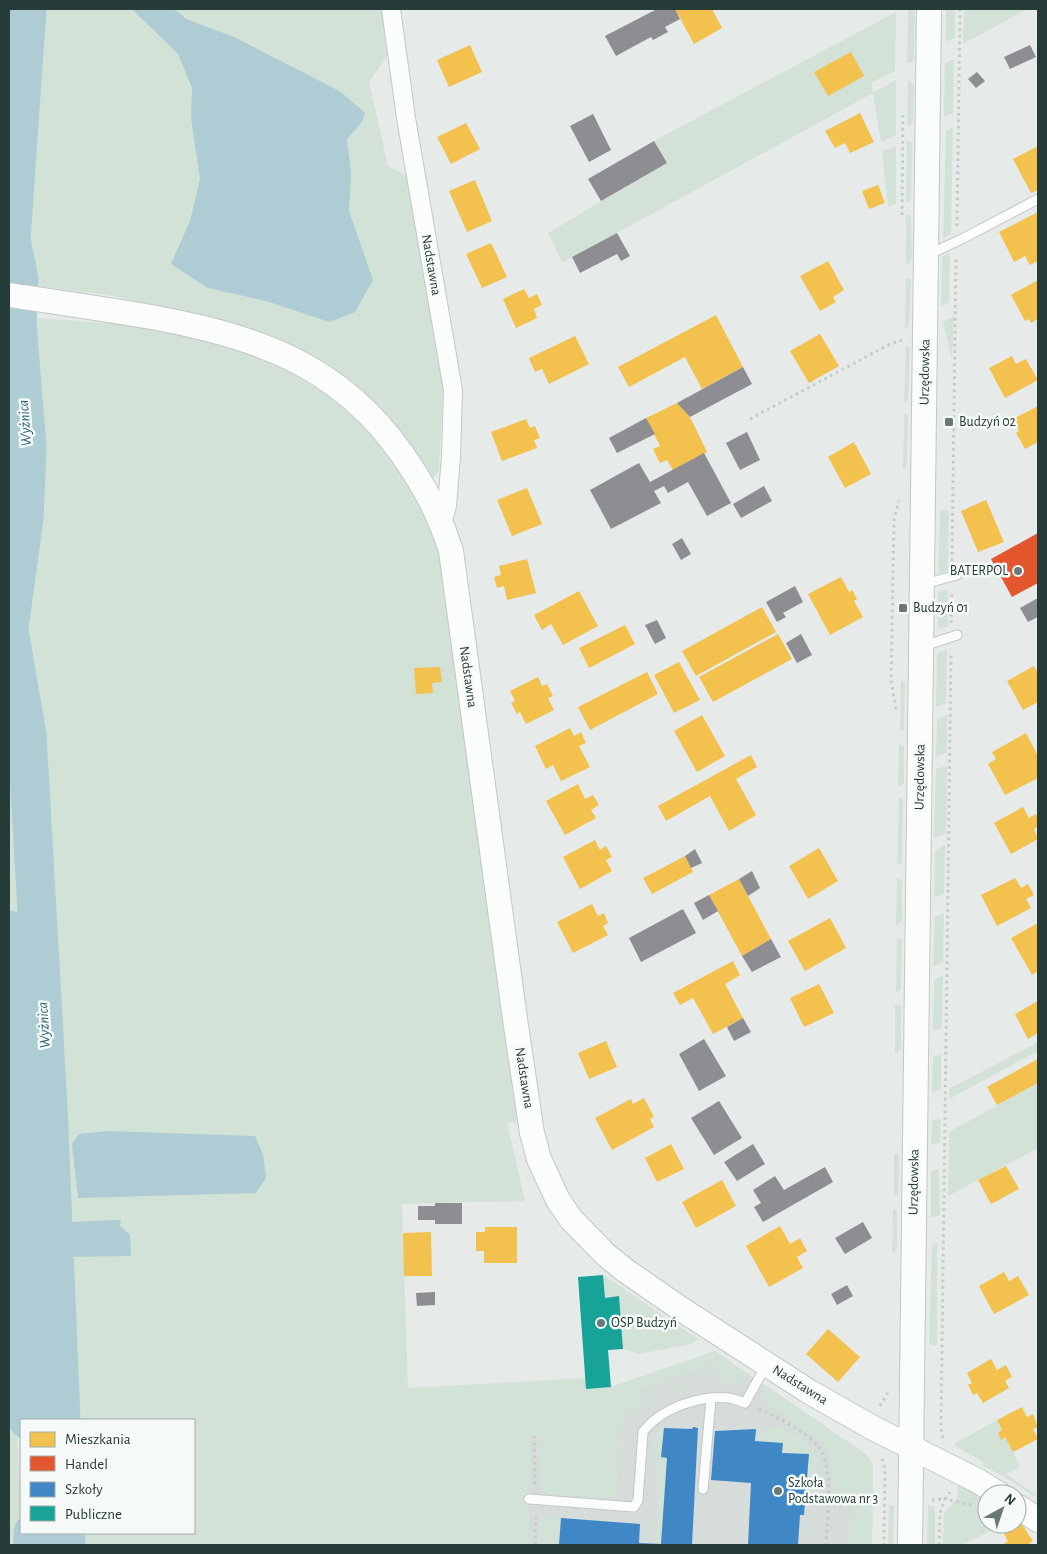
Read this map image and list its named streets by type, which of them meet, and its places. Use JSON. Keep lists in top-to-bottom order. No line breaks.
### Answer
{"streets":{"street":["Nadstawna","Urzędowska"]},"crossings":[["Nadstawna","Urzędowska"]],"water":["Wyżnica"],"places":{"transit":["Budzyń 02","Budzyń 01"],"other":["BATERPOL","OSP Budzyń","Szkoła Podstawowa nr 3"]},"legend":["Mieszkania","Handel","Szkoły","Publiczne"],"north":"top right"}
